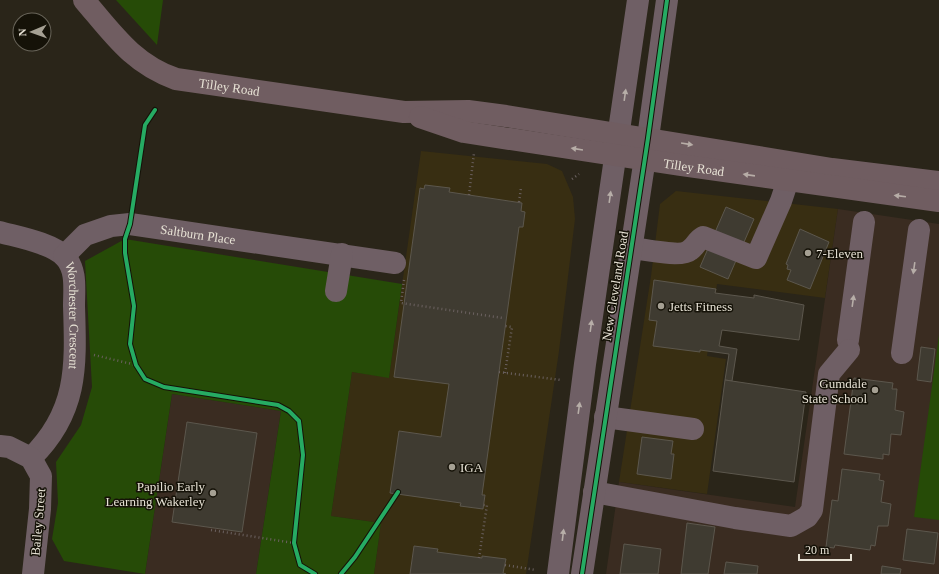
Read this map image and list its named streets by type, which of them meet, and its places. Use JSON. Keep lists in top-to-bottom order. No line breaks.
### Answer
{"streets":{"main road":["Tilley Road"],"street":["Saltburn Place","New Cleveland Road","Worchester Crescent","Bailey Street"]},"crossings":[["Tilley Road","New Cleveland Road"],["Saltburn Place","Worchester Crescent"],["Worchester Crescent","Bailey Street"]],"places":["7-Eleven","Jetts Fitness","Gumdale State School","IGA","Papilio Early Learning Wakerley"],"scale_bar":"20 m","north":"left"}
